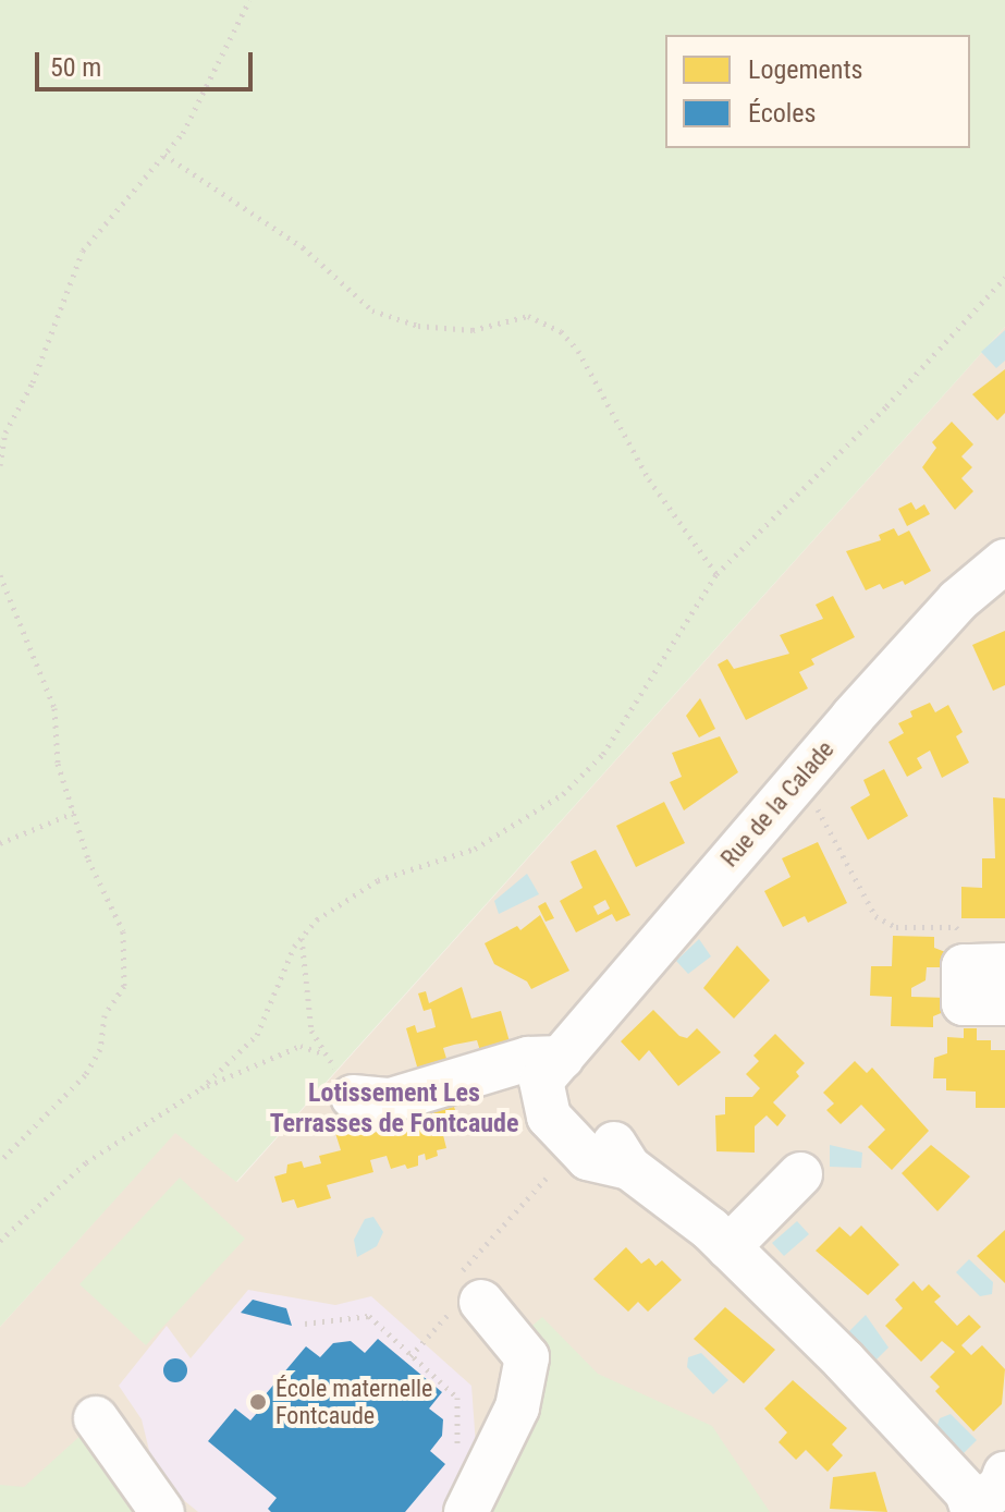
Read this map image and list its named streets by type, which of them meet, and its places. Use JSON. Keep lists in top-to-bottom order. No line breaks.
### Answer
{"streets":{"street":["Rue de la Calade"]},"districts":["Lotissement Les Terrasses de Fontcaude"],"places":["École maternelle Fontcaude"],"legend":["Logements","Écoles"],"scale_bar":"50 m"}
